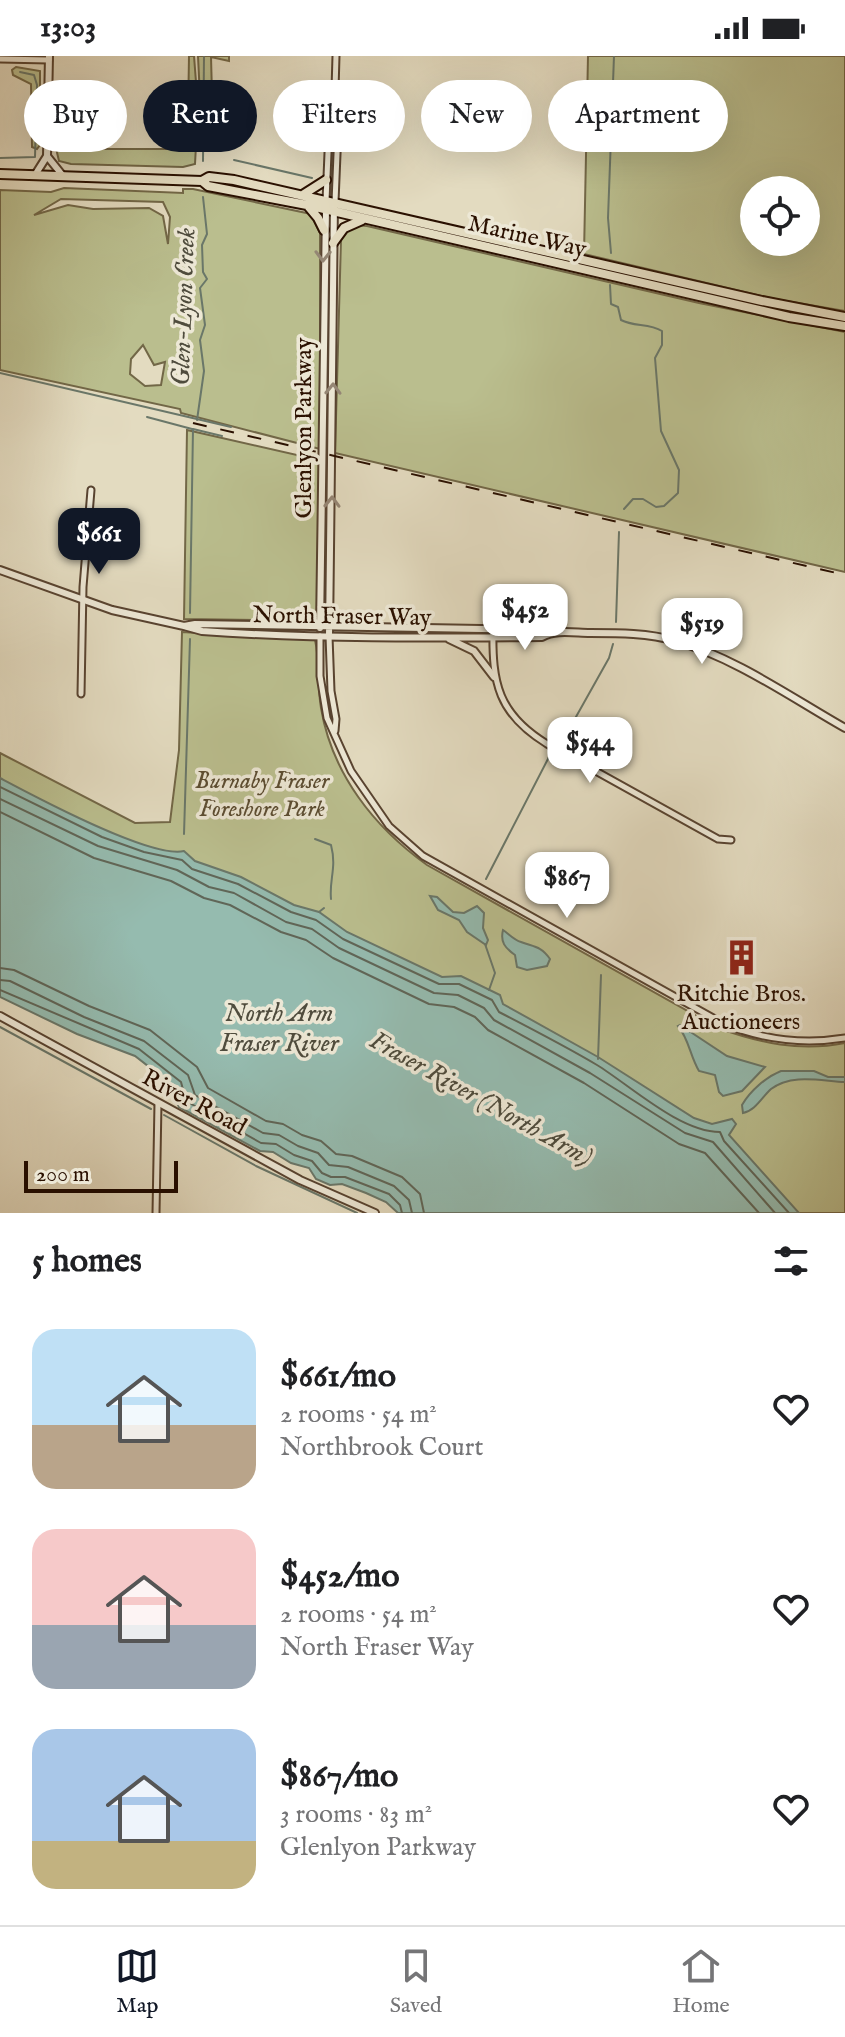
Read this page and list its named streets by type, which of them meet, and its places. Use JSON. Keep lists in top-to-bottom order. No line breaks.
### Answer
{"streets":{"main road":["Marine Way"],"street":["Glenlyon Parkway","North Fraser Way","River Road"]},"crossings":[["Marine Way","Glenlyon Parkway"],["Glenlyon Parkway","North Fraser Way"]],"water":["Glen-Lyon Creek","North Arm Fraser River","Fraser River (North Arm)"],"parks":["Burnaby Fraser Foreshore Park"],"places":{"building":["Ritchie Bros. Auctioneers"]},"scale_bar":"200 m","page":{"status":"13:03","chip":["Buy","Rent","Filters","New","Apartment"],"price":["$661","$452","$519","$544","$867"],"scale":"200 m","heading":"5 homes","list":[{"name":"$661/mo","note":"2 rooms · 54 m² · Northbrook Court"},{"name":"$452/mo","note":"2 rooms · 54 m² · North Fraser Way"},{"name":"$867/mo","note":"3 rooms · 83 m² · Glenlyon Parkway"}],"tabs":["Map","Saved","Home"]}}
